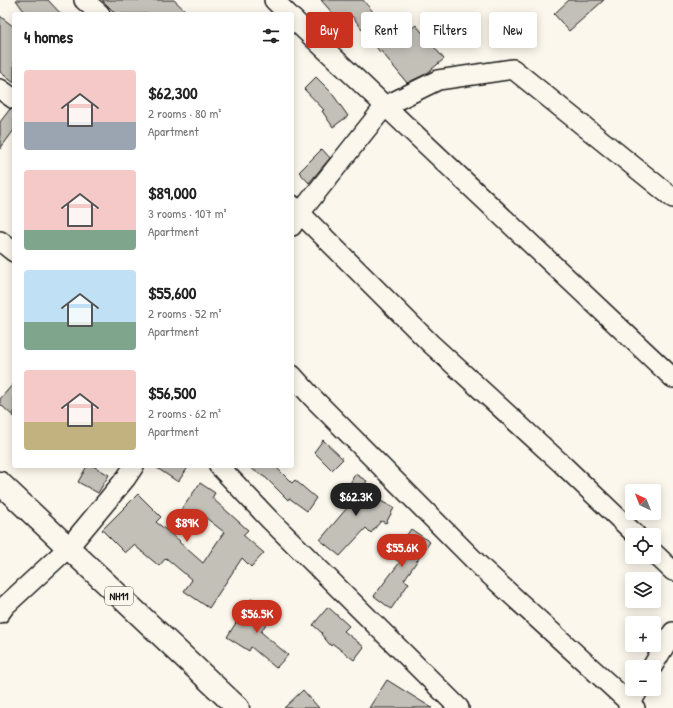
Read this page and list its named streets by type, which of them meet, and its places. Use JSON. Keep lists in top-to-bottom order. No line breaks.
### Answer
{"streets":{"highway":["NH11"]},"north":"top left","page":{"chip":["Buy","Rent","Filters","New"],"heading":"4 homes","list":[{"name":"$62,300","note":"2 rooms · 80 m² · Apartment"},{"name":"$89,000","note":"3 rooms · 107 m² · Apartment"},{"name":"$55,600","note":"2 rooms · 52 m² · Apartment"},{"name":"$56,500","note":"2 rooms · 62 m² · Apartment"}],"price":["$62.3K","$89K","$55.6K","$56.5K"],"map_buttons":["+","−"]}}
